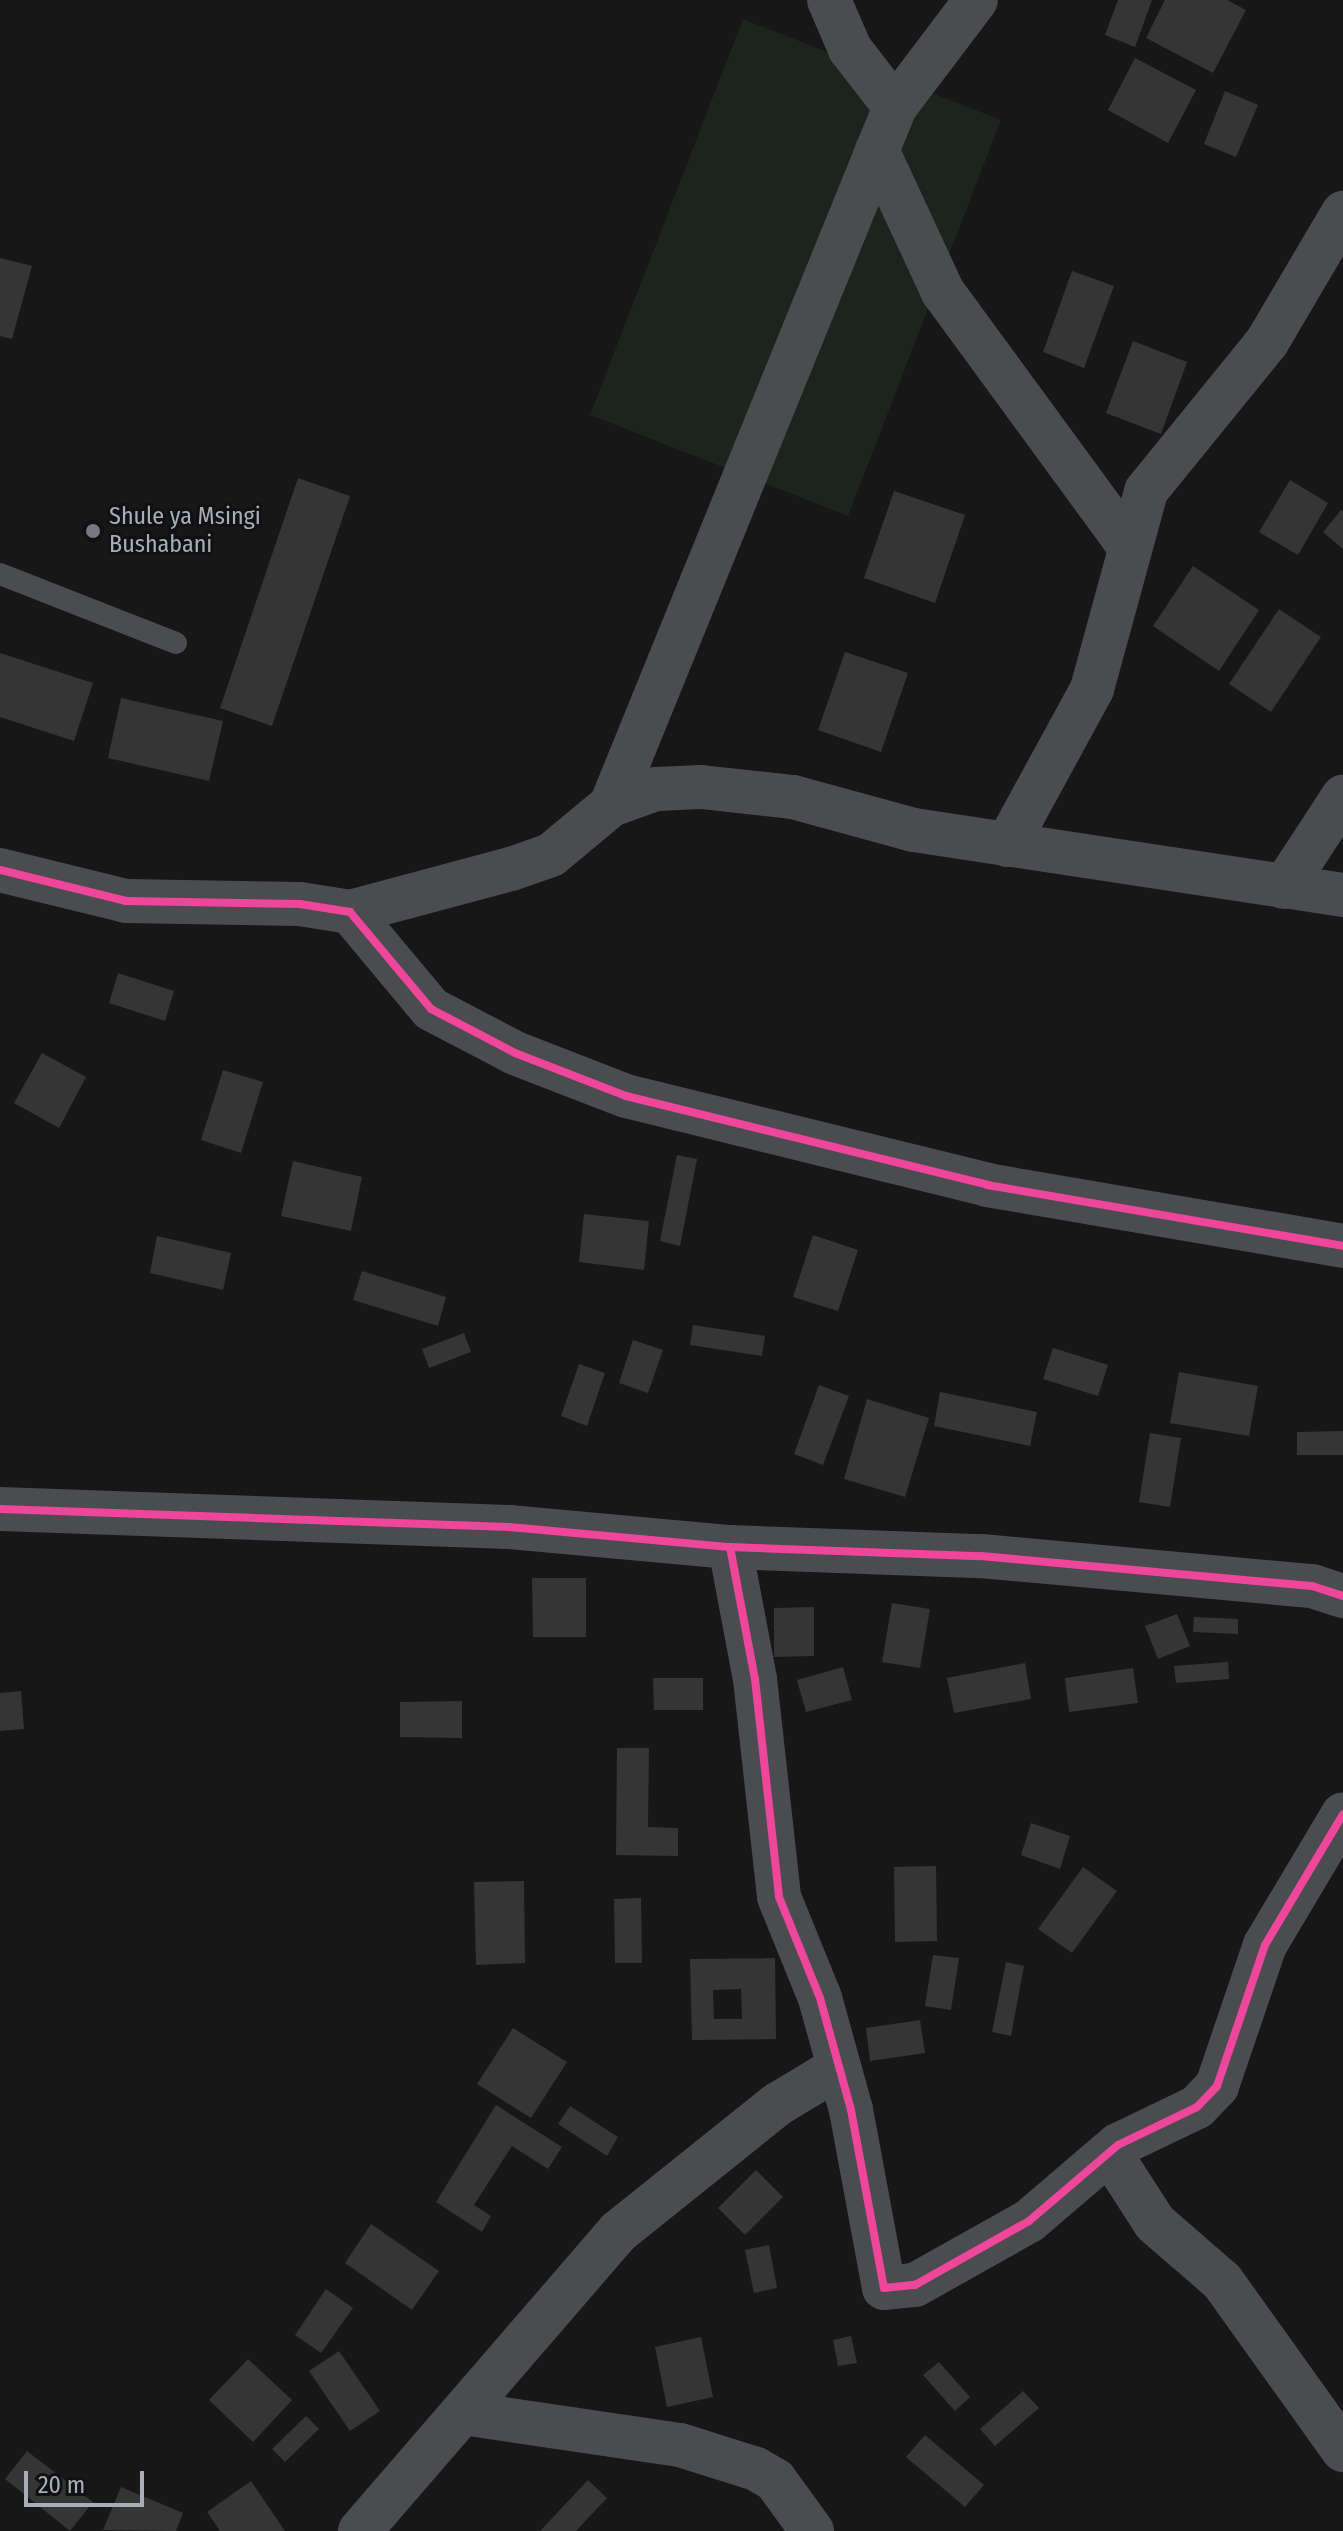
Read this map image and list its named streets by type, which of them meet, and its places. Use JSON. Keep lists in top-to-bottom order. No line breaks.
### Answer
{"places":["Shule ya Msingi Bushabani"],"scale_bar":"20 m"}
